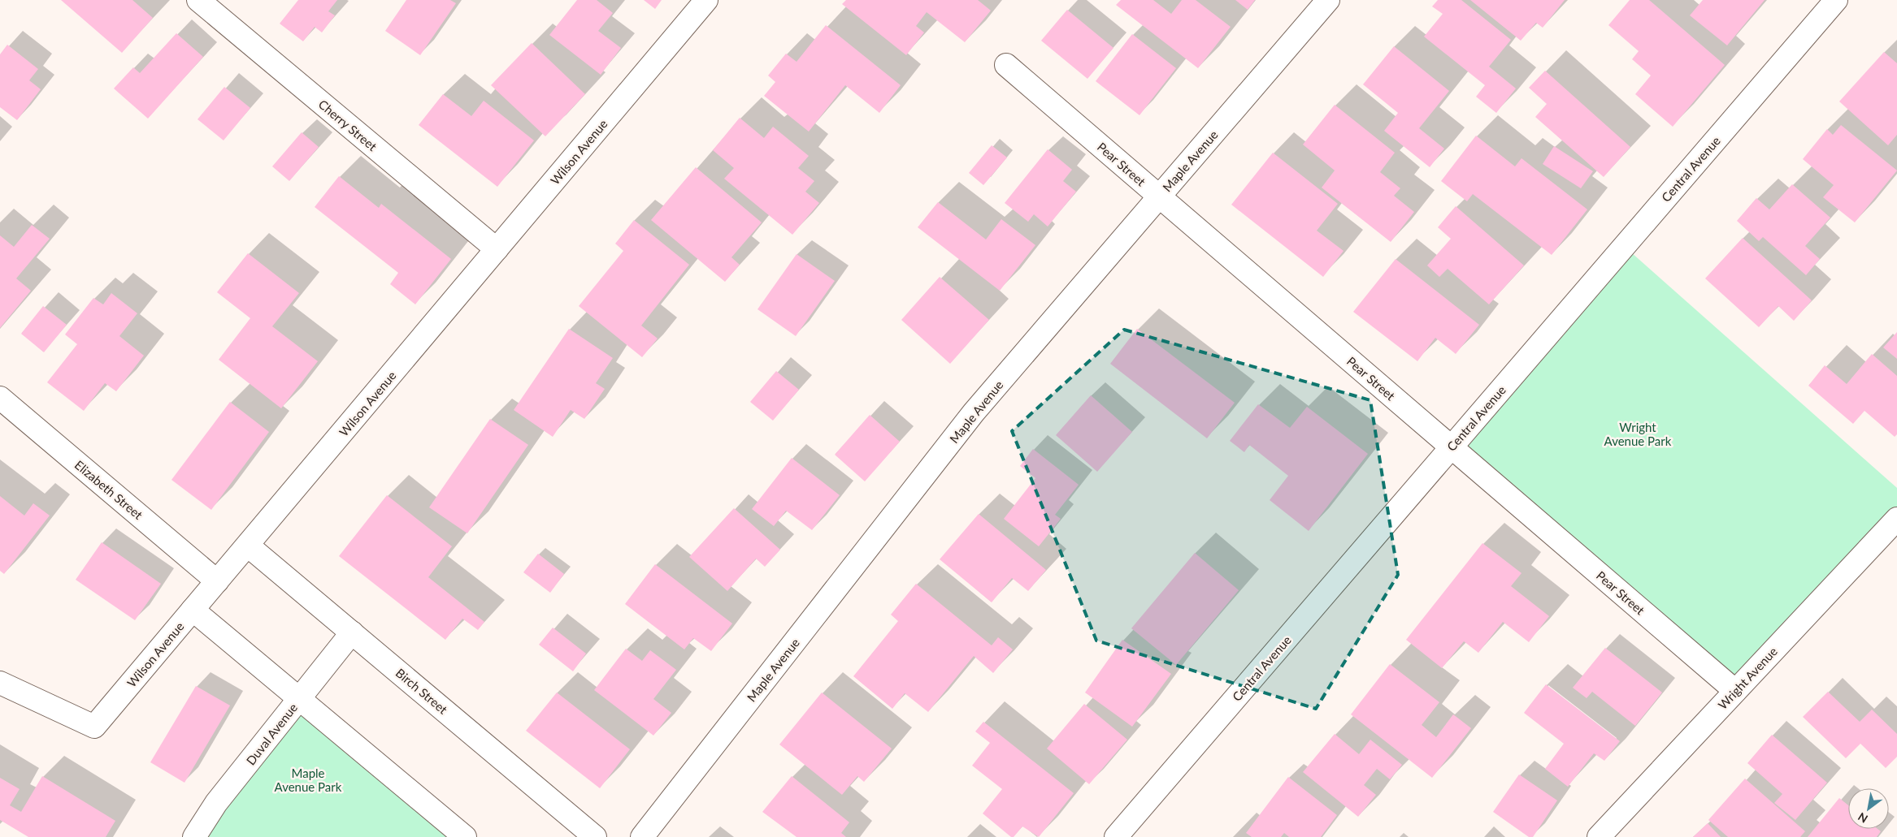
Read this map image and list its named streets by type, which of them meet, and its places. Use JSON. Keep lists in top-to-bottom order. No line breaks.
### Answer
{"streets":{"street":["Cherry Street","Wilson Avenue","Maple Avenue","Pear Street","Central Avenue","Elizabeth Street","Wright Avenue","Birch Street","Duval Avenue"]},"crossings":[["Cherry Street","Wilson Avenue"],["Wilson Avenue","Elizabeth Street"],["Wilson Avenue","Birch Street"],["Maple Avenue","Pear Street"],["Pear Street","Central Avenue"],["Pear Street","Wright Avenue"],["Birch Street","Duval Avenue"]],"parks":["Wright Avenue Park","Maple Avenue Park"],"north":"bottom left"}
